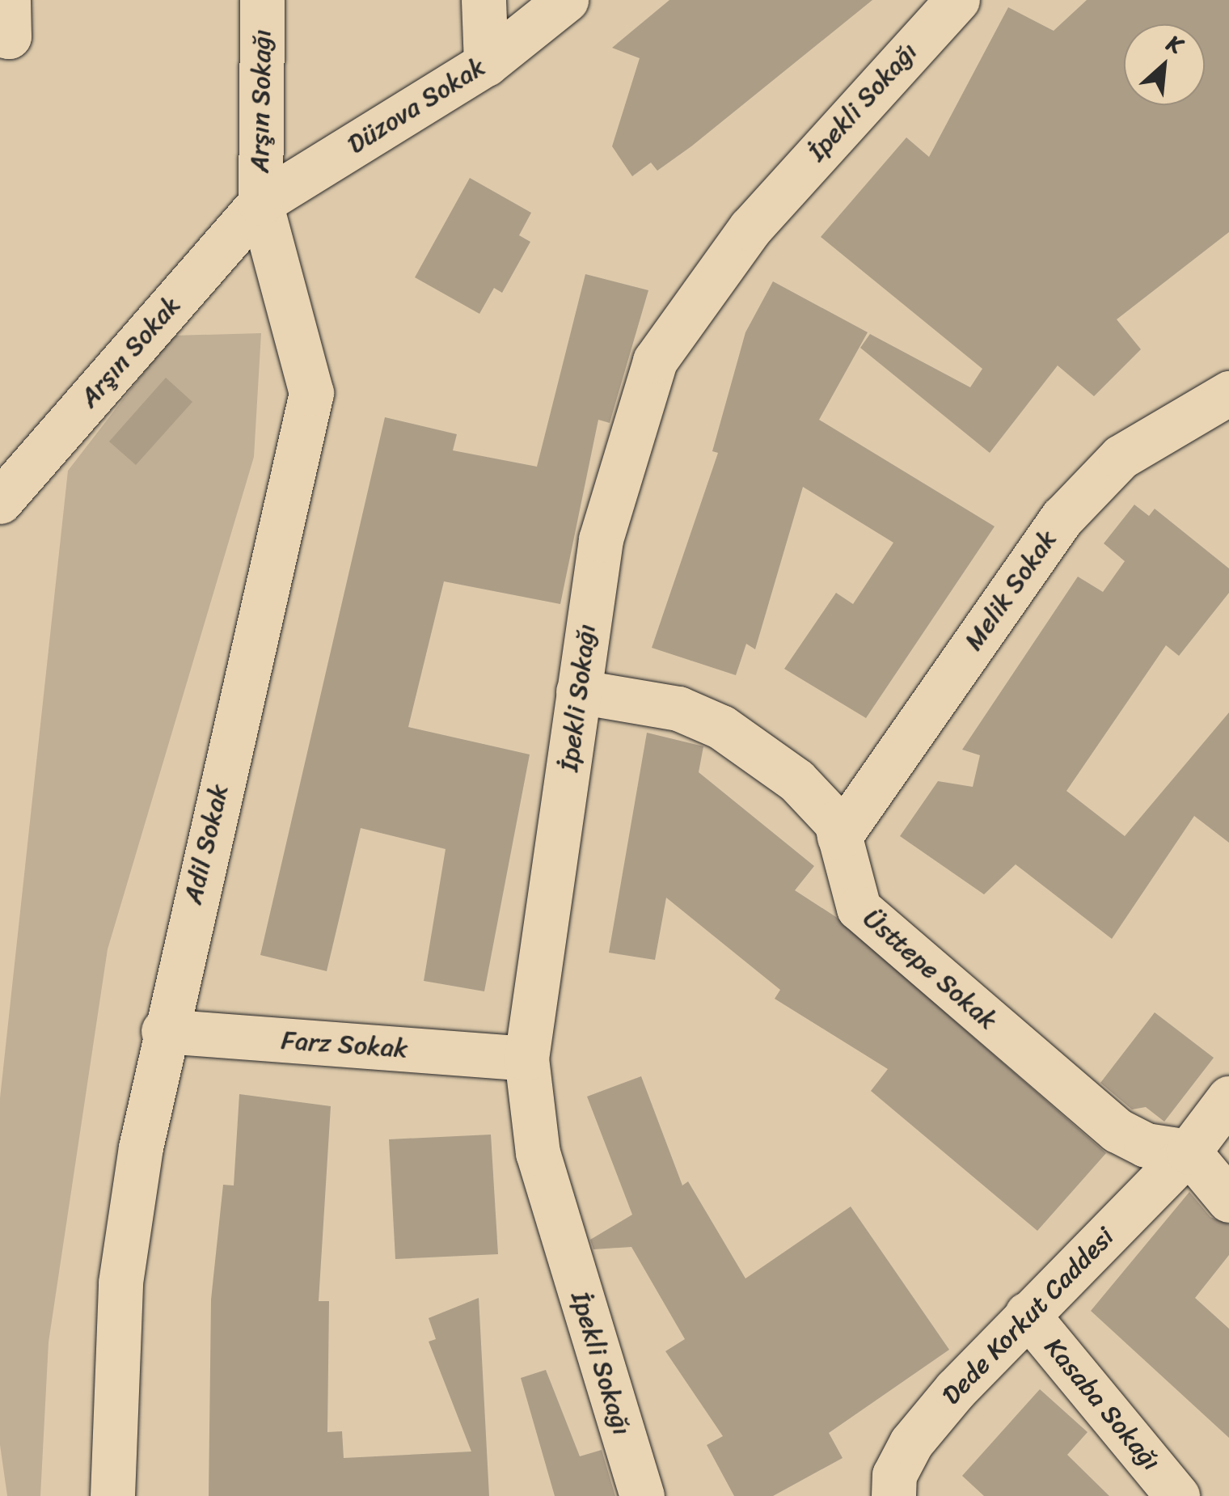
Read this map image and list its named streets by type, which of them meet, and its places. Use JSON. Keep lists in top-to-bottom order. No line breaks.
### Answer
{"streets":{"street":["Arşın Sokağı","İpekli Sokağı","Düzova Sokak","Arşın Sokak","Melik Sokak","Adil Sokak","Üsttepe Sokak","Farz Sokak","Dede Korkut Caddesi","Kasaba Sokağı"]},"crossings":[["Arşın Sokağı","Düzova Sokak"],["Arşın Sokağı","Arşın Sokak"],["Arşın Sokağı","Adil Sokak"],["İpekli Sokağı","Üsttepe Sokak"],["İpekli Sokağı","Farz Sokak"],["Düzova Sokak","Arşın Sokak"],["Düzova Sokak","Adil Sokak"],["Arşın Sokak","Adil Sokak"],["Melik Sokak","Üsttepe Sokak"],["Adil Sokak","Farz Sokak"],["Üsttepe Sokak","Dede Korkut Caddesi"],["Dede Korkut Caddesi","Kasaba Sokağı"]],"north":"top right"}
